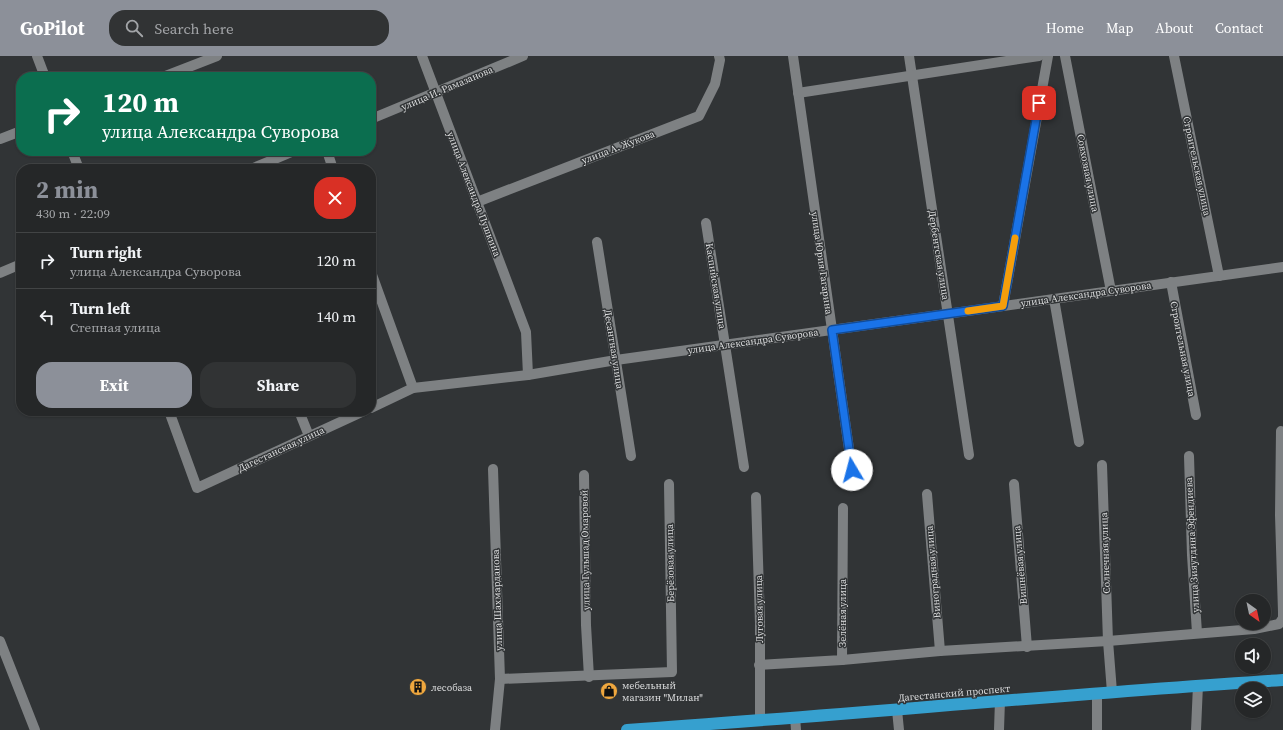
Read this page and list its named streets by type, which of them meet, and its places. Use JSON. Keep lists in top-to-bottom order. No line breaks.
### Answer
{"streets":{"highway":["Дагестанский проспект"],"street":["улица И. Рамазанова","улица А. Жукова","Строительская улица","Совхозная улица","улица Александра Пушкина","Дербентская улица","улица Юрия Гагарина","Каспийская улица","улица Александра Суворова","Десантная улица","Строительная улица","Дагестанская улица","улица Зияутдина Эфендиева","улица Гульшад Омаровой","Солнечная улица","Берёзовая улица","Вишнёвая улица","Виноградная улица","улица Шахмарданова","Луговая улица","Зелёная улица"]},"crossings":[["улица И. Рамазанова","улица Александра Пушкина"],["улица А. Жукова","улица Александра Пушкина"],["Строительская улица","улица Александра Суворова"],["Совхозная улица","улица Александра Суворова"],["улица Александра Пушкина","улица Александра Суворова"],["Дербентская улица","улица Александра Суворова"],["улица Юрия Гагарина","улица Александра Суворова"],["Каспийская улица","улица Александра Суворова"],["улица Александра Суворова","Десантная улица"],["улица Александра Суворова","Строительная улица"],["улица Гульшад Омаровой","Берёзовая улица"],["Солнечная улица","Дагестанский проспект"],["Луговая улица","Зелёная улица"],["Луговая улица","Дагестанский проспект"]],"places":{"building":["лесобаза"],"shop":["мебельный магазин \"Милан\""]},"north":"bottom right","page":{"header":"GoPilot","search":"Search here","nav":["Home","Map","About","Contact"],"turn":["120 m","улица Александра Суворова"],"heading":["2 min","430 m · 22:09"],"list":[{"name":"Turn right","note":"улица Александра Суворова","value":"120 m"},{"name":"Turn left","note":"Степная улица","value":"140 m"}],"buttons":["Exit","Share"]}}
